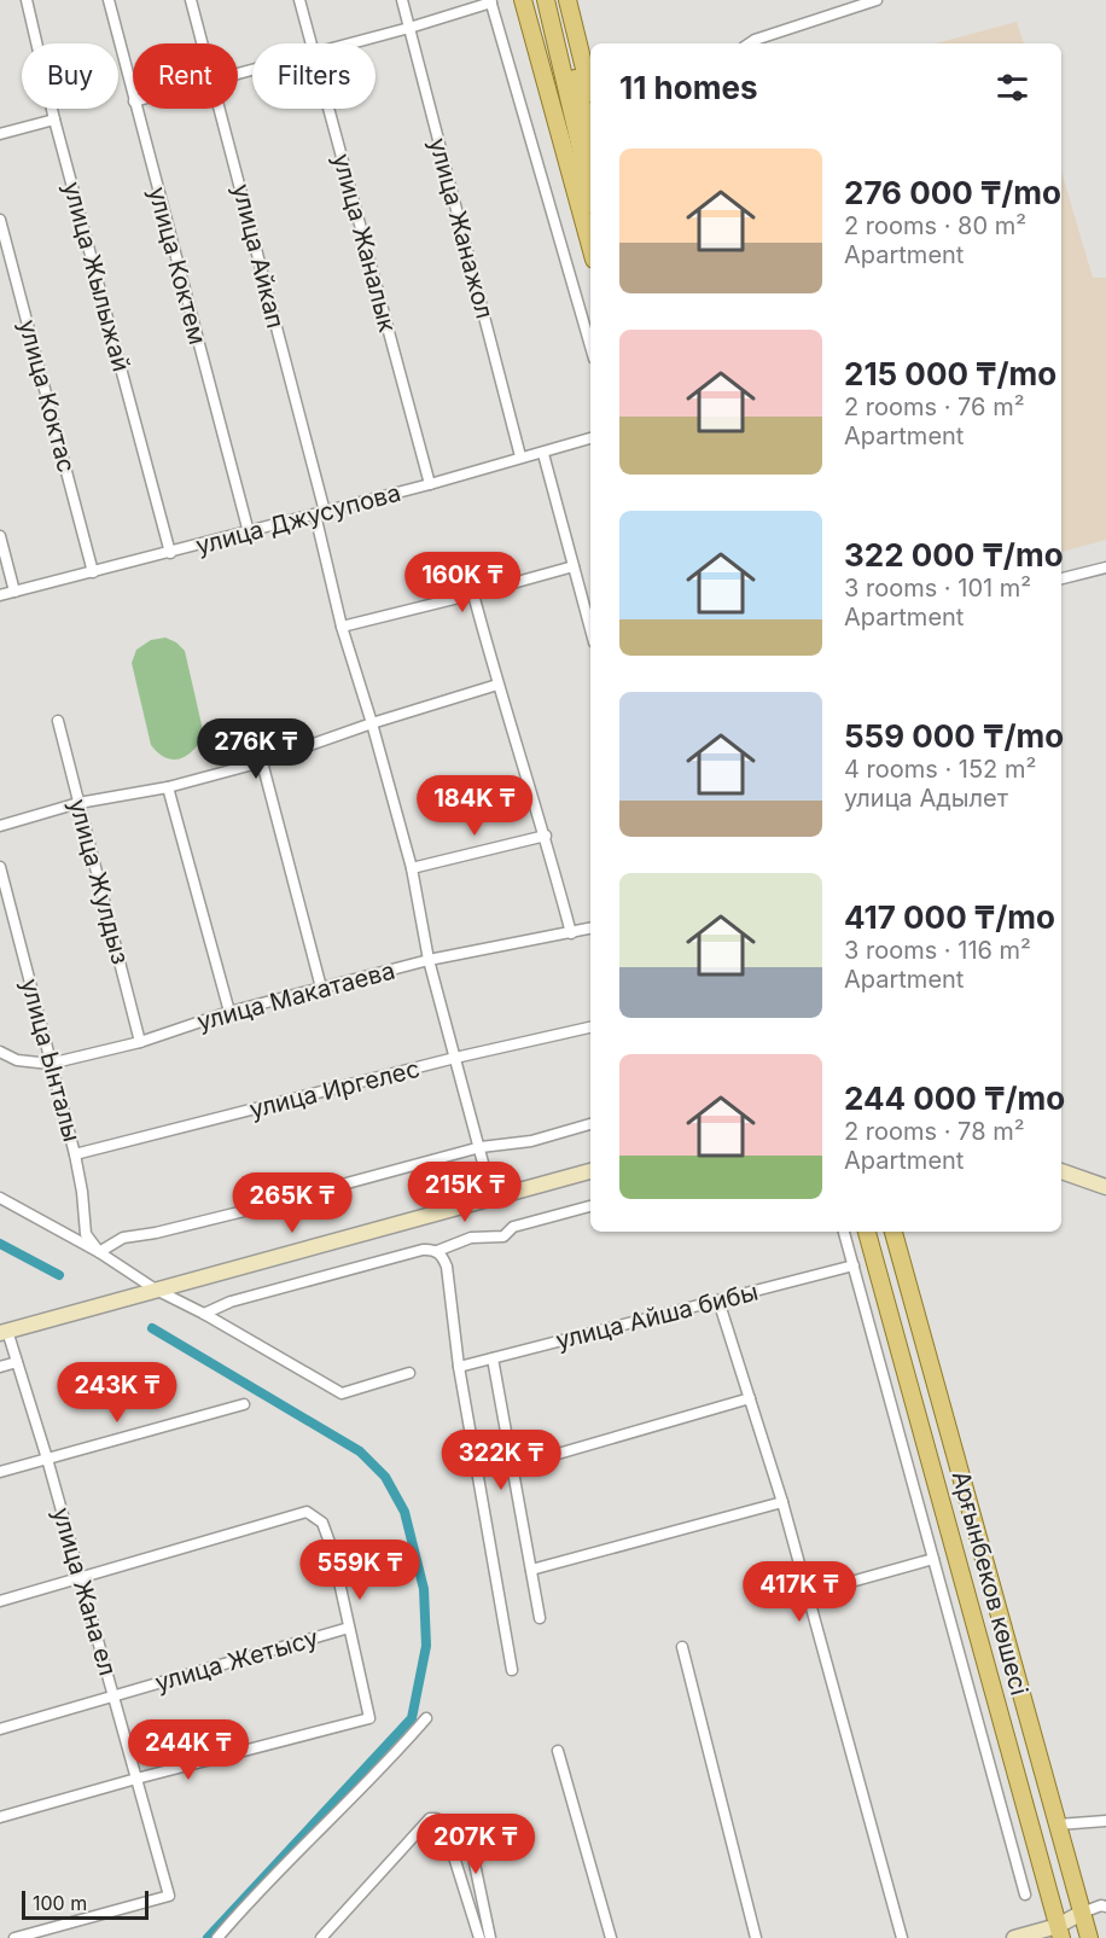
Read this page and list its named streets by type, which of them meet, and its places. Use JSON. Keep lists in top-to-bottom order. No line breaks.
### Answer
{"streets":{"main road":["Арғынбеков көшесі"],"street":["улица Жанажол","улица Жаналык","улица Айкап","улица Коктем","улица Жылыжай","улица Коктас","улица Джусупова","улица Жулдыз","улица Макатаева","улица Ынталы","улица Иргелес","улица Айша бибы","улица Жана ел","улица Жетысу"]},"crossings":[["улица Жанажол","улица Джусупова"],["улица Жаналык","улица Джусупова"],["улица Айкап","улица Джусупова"],["улица Айкап","улица Макатаева"],["улица Айкап","улица Иргелес"],["улица Коктем","улица Джусупова"],["улица Жылыжай","улица Джусупова"],["улица Коктас","улица Джусупова"],["улица Жулдыз","улица Макатаева"],["улица Макатаева","улица Ынталы"],["улица Ынталы","улица Иргелес"],["улица Жана ел","улица Жетысу"]],"scale_bar":"100 m","page":{"chip":["Buy","Rent","Filters"],"heading":"11 homes","list":[{"name":"276 000 ₸/mo","note":"2 rooms · 80 m² · Apartment"},{"name":"215 000 ₸/mo","note":"2 rooms · 76 m² · Apartment"},{"name":"322 000 ₸/mo","note":"3 rooms · 101 m² · Apartment"},{"name":"559 000 ₸/mo","note":"4 rooms · 152 m² · улица Адылет"},{"name":"417 000 ₸/mo","note":"3 rooms · 116 m² · Apartment"},{"name":"244 000 ₸/mo","note":"2 rooms · 78 m² · Apartment"}],"price":["160K ₸","276K ₸","184K ₸","215K ₸","265K ₸","243K ₸","322K ₸","559K ₸","417K ₸","244K ₸","207K ₸"],"scale":"100 m"}}
